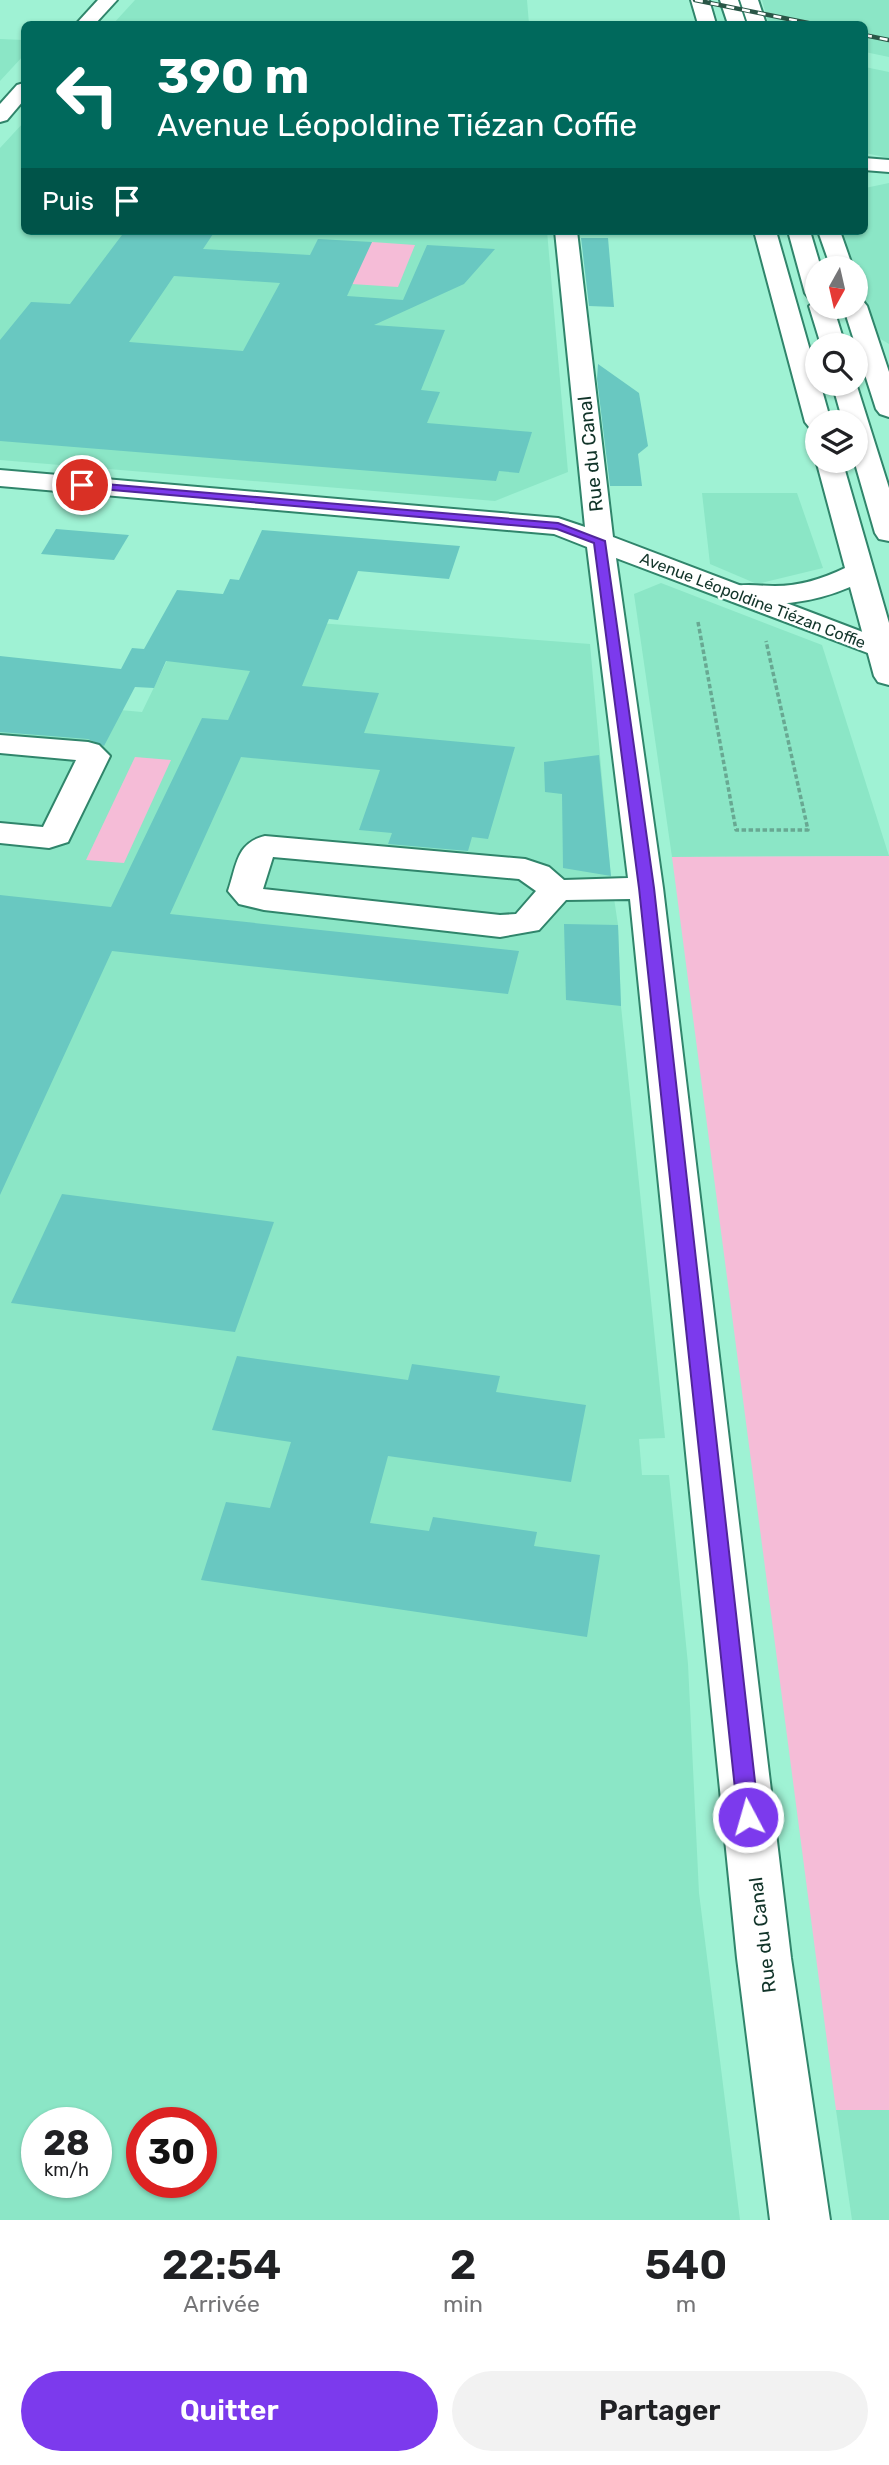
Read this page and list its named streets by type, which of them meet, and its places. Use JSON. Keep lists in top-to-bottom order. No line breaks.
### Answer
{"streets":{"street":["Rue du Canal","Avenue Léopoldine Tiézan Coffie"]},"crossings":[["Rue du Canal","Avenue Léopoldine Tiézan Coffie"]],"north":"bottom","page":{"turn":["390 m","Avenue Léopoldine Tiézan Coffie"],"then":"Puis","speed":"28 km/h","limit":"30","eta":["22:54","Arrivée","2","min","540","m"],"buttons":["Quitter","Partager"]}}
